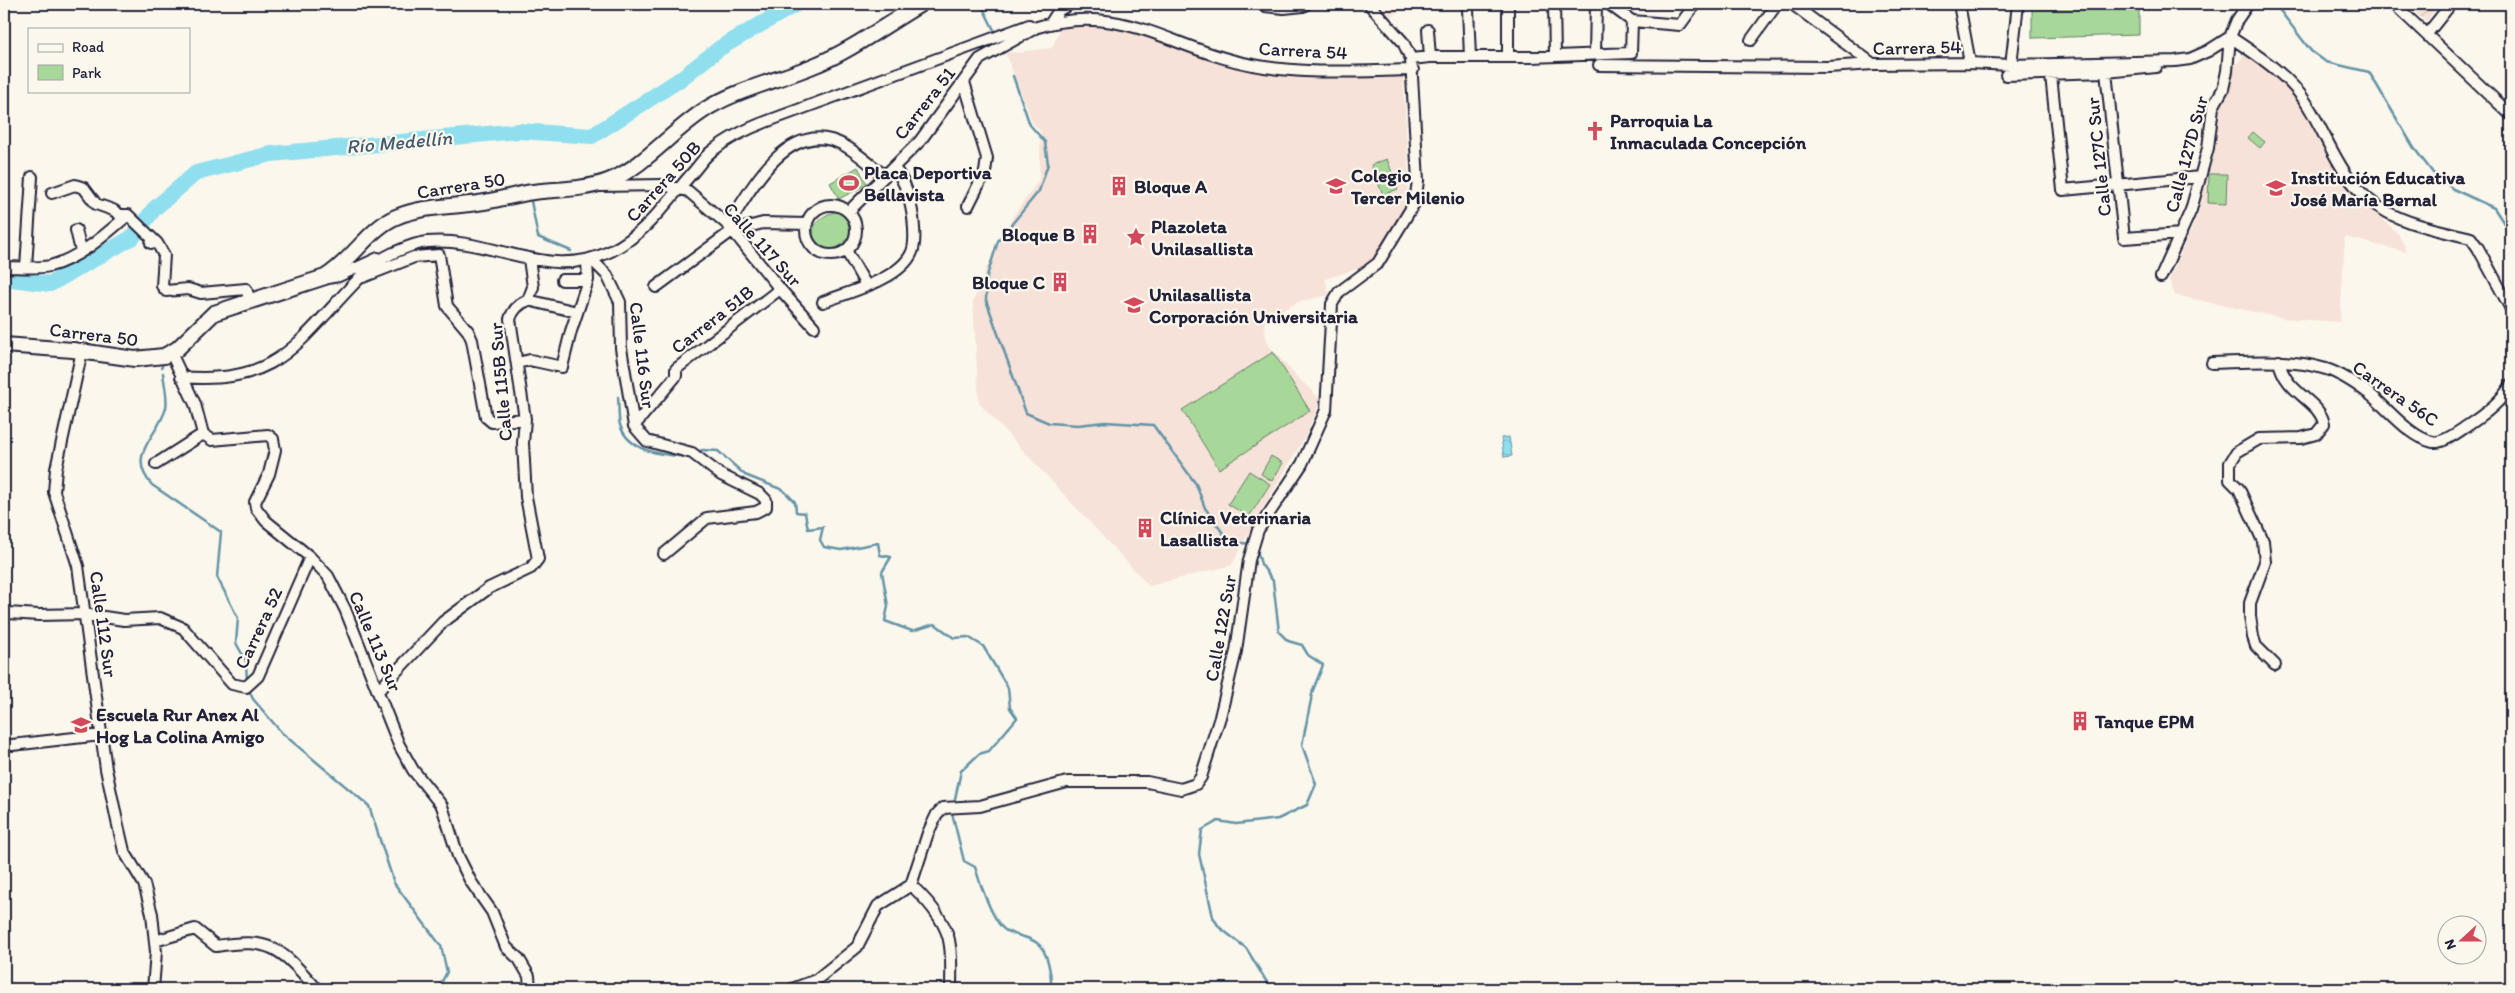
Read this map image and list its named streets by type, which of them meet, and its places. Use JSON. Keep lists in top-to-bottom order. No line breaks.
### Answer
{"streets":{"main road":["Carrera 50"],"street":["Carrera 54","Carrera 51","Calle 127D Sur","Calle 127C Sur","Carrera 50B","Calle 117 Sur","Carrera 51B","Calle 116 Sur","Calle 115B Sur","Carrera 56C","Calle 112 Sur","Carrera 52","Calle 122 Sur","Calle 113 Sur"]},"crossings":[["Carrera 54","Calle 127D Sur"],["Carrera 54","Calle 127C Sur"],["Carrera 54","Carrera 50B"],["Carrera 54","Calle 122 Sur"],["Carrera 51","Carrera 50B"],["Calle 127D Sur","Calle 127C Sur"],["Carrera 50B","Calle 117 Sur"],["Carrera 50B","Calle 116 Sur"],["Carrera 50","Calle 117 Sur"],["Carrera 50","Calle 112 Sur"],["Calle 117 Sur","Carrera 51B"],["Carrera 51B","Calle 116 Sur"],["Calle 115B Sur","Calle 113 Sur"],["Calle 112 Sur","Carrera 52"],["Carrera 52","Calle 113 Sur"]],"water":["Río Medellín"],"places":{"church":["Parroquia La Inmaculada Concepción"],"sports":["Placa Deportiva Bellavista"],"building":["Bloque A","Bloque B","Bloque C","Clínica Veterinaria Lasallista","Tanque EPM"],"school or university":["Colegio Tercer Milenio","Institución Educativa José María Bernal","Unilasallista Corporación Universitaria","Escuela Rur Anex Al Hog La Colina Amigo"],"place":["Plazoleta Unilasallista"]},"legend":["Road","Park"],"north":"left"}
